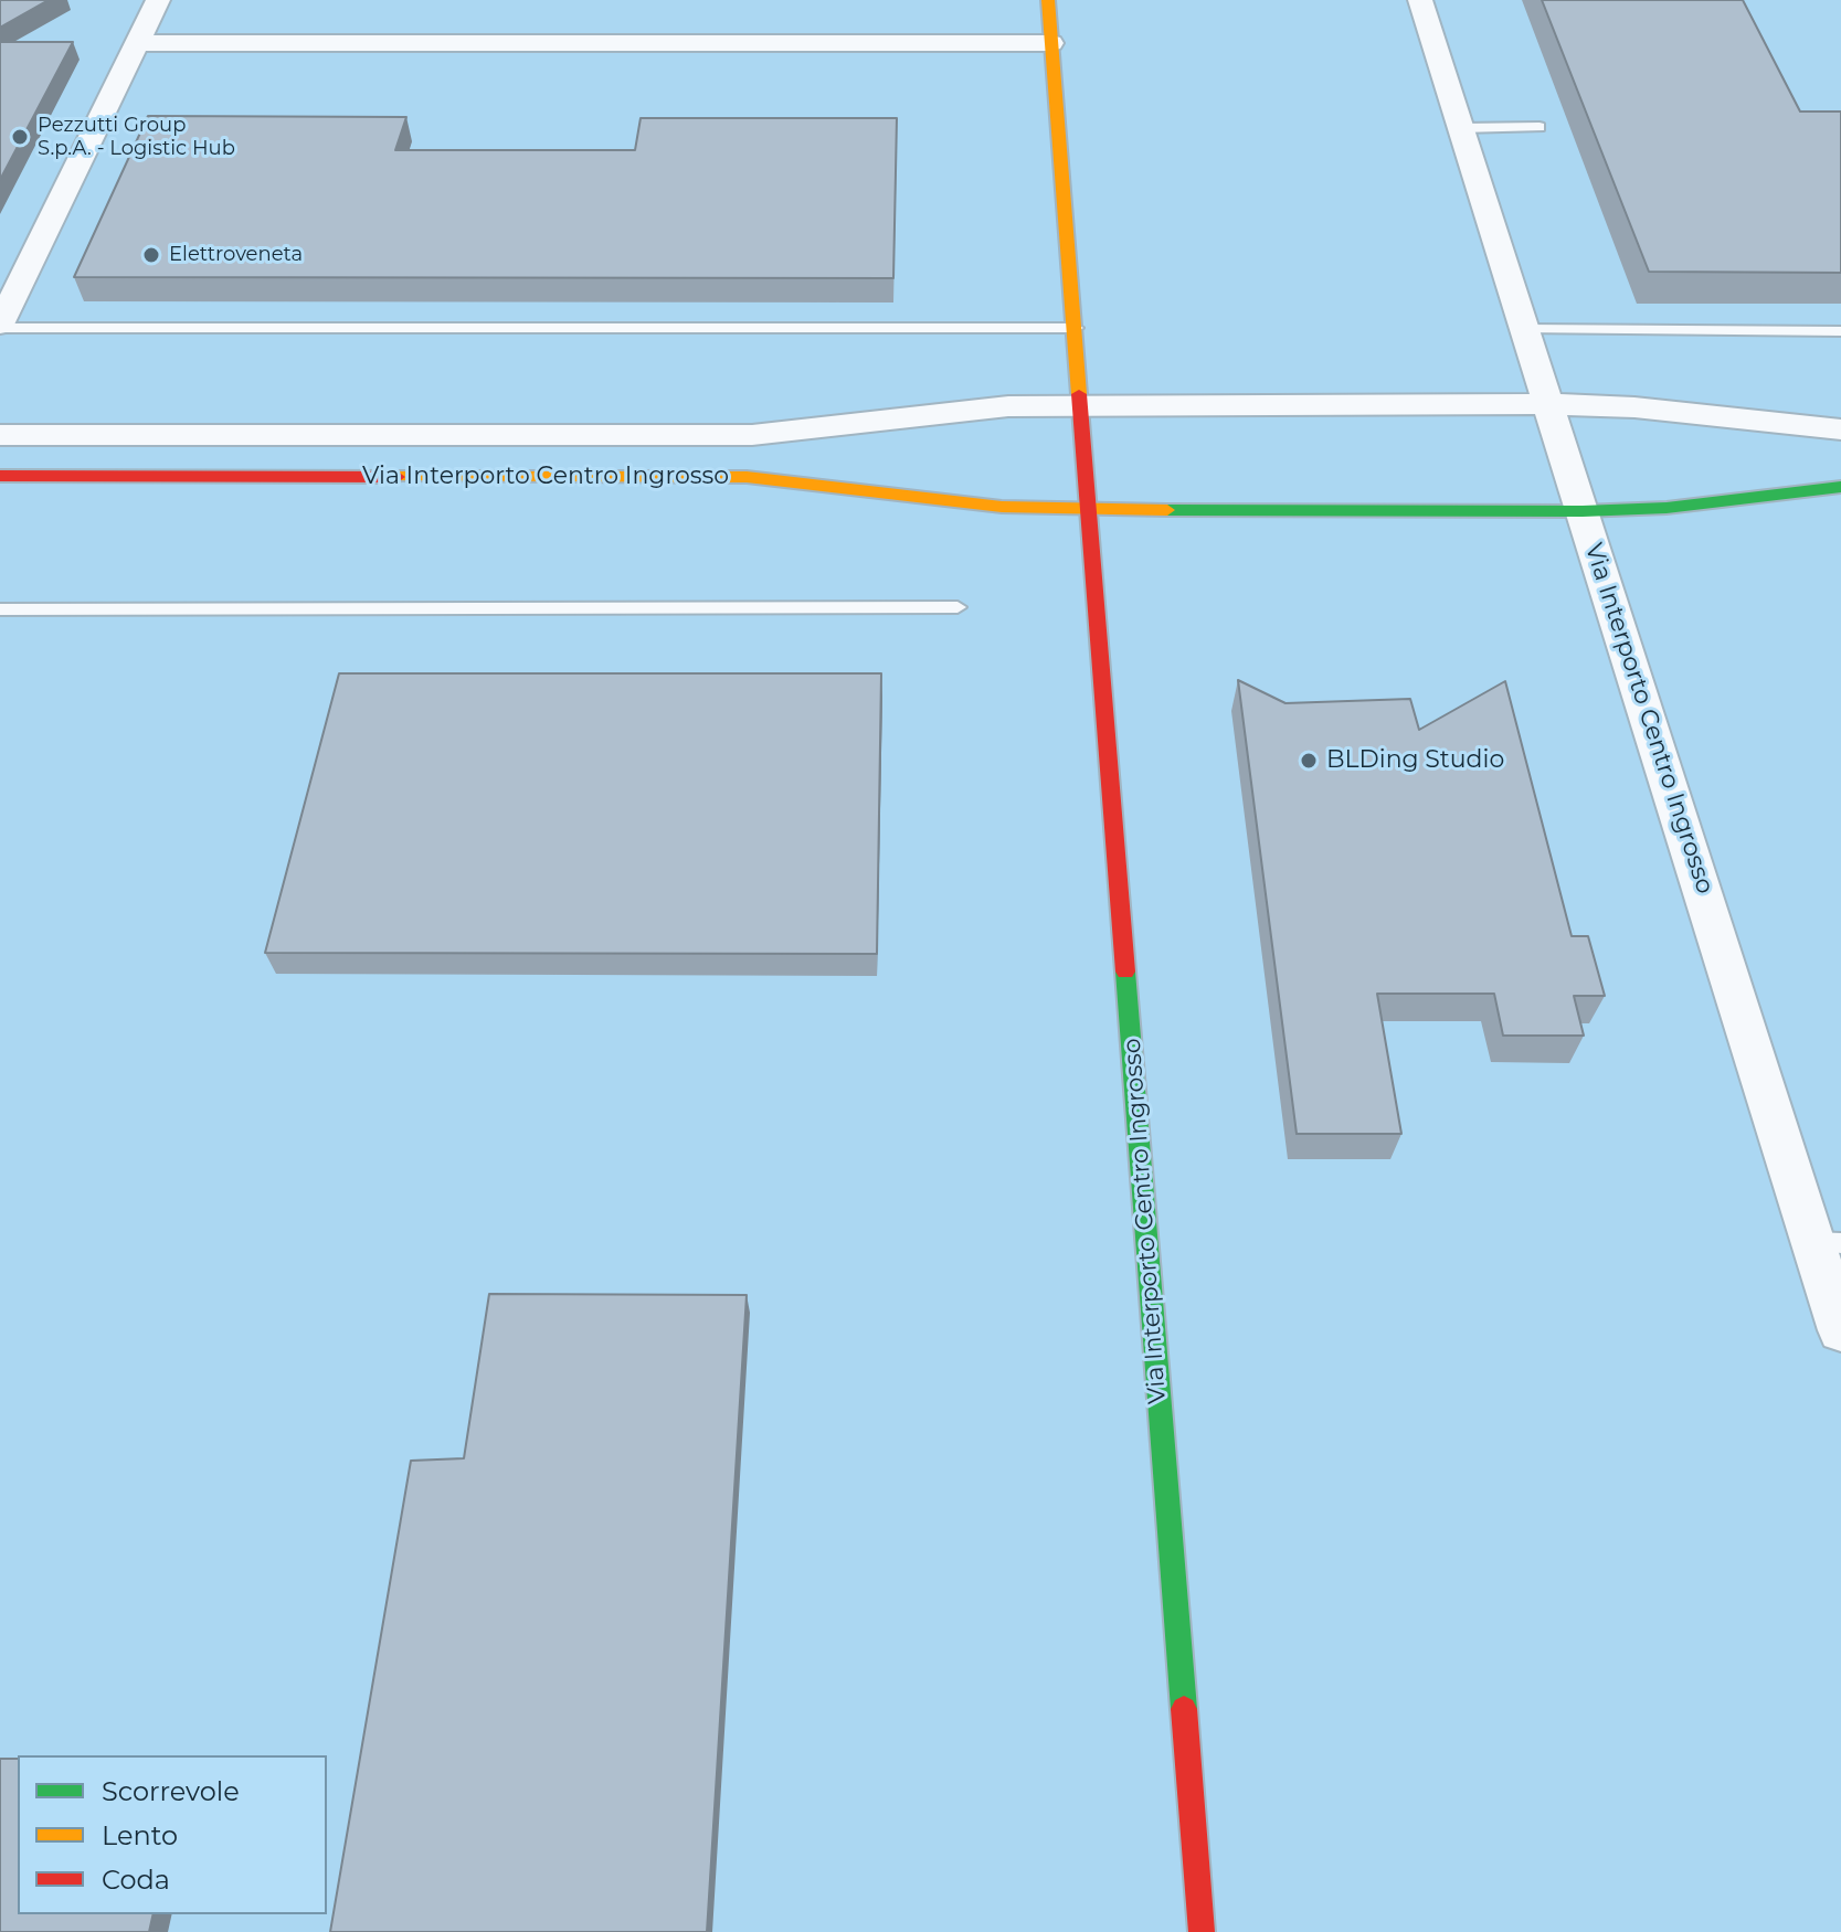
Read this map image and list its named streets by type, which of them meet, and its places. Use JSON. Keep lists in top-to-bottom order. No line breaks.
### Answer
{"streets":{"street":["Via Interporto Centro Ingrosso"]},"places":["Pezzutti Group S.p.A. - Logistic Hub","Elettroveneta","BLDing Studio"],"legend":["Scorrevole","Lento","Coda"]}
